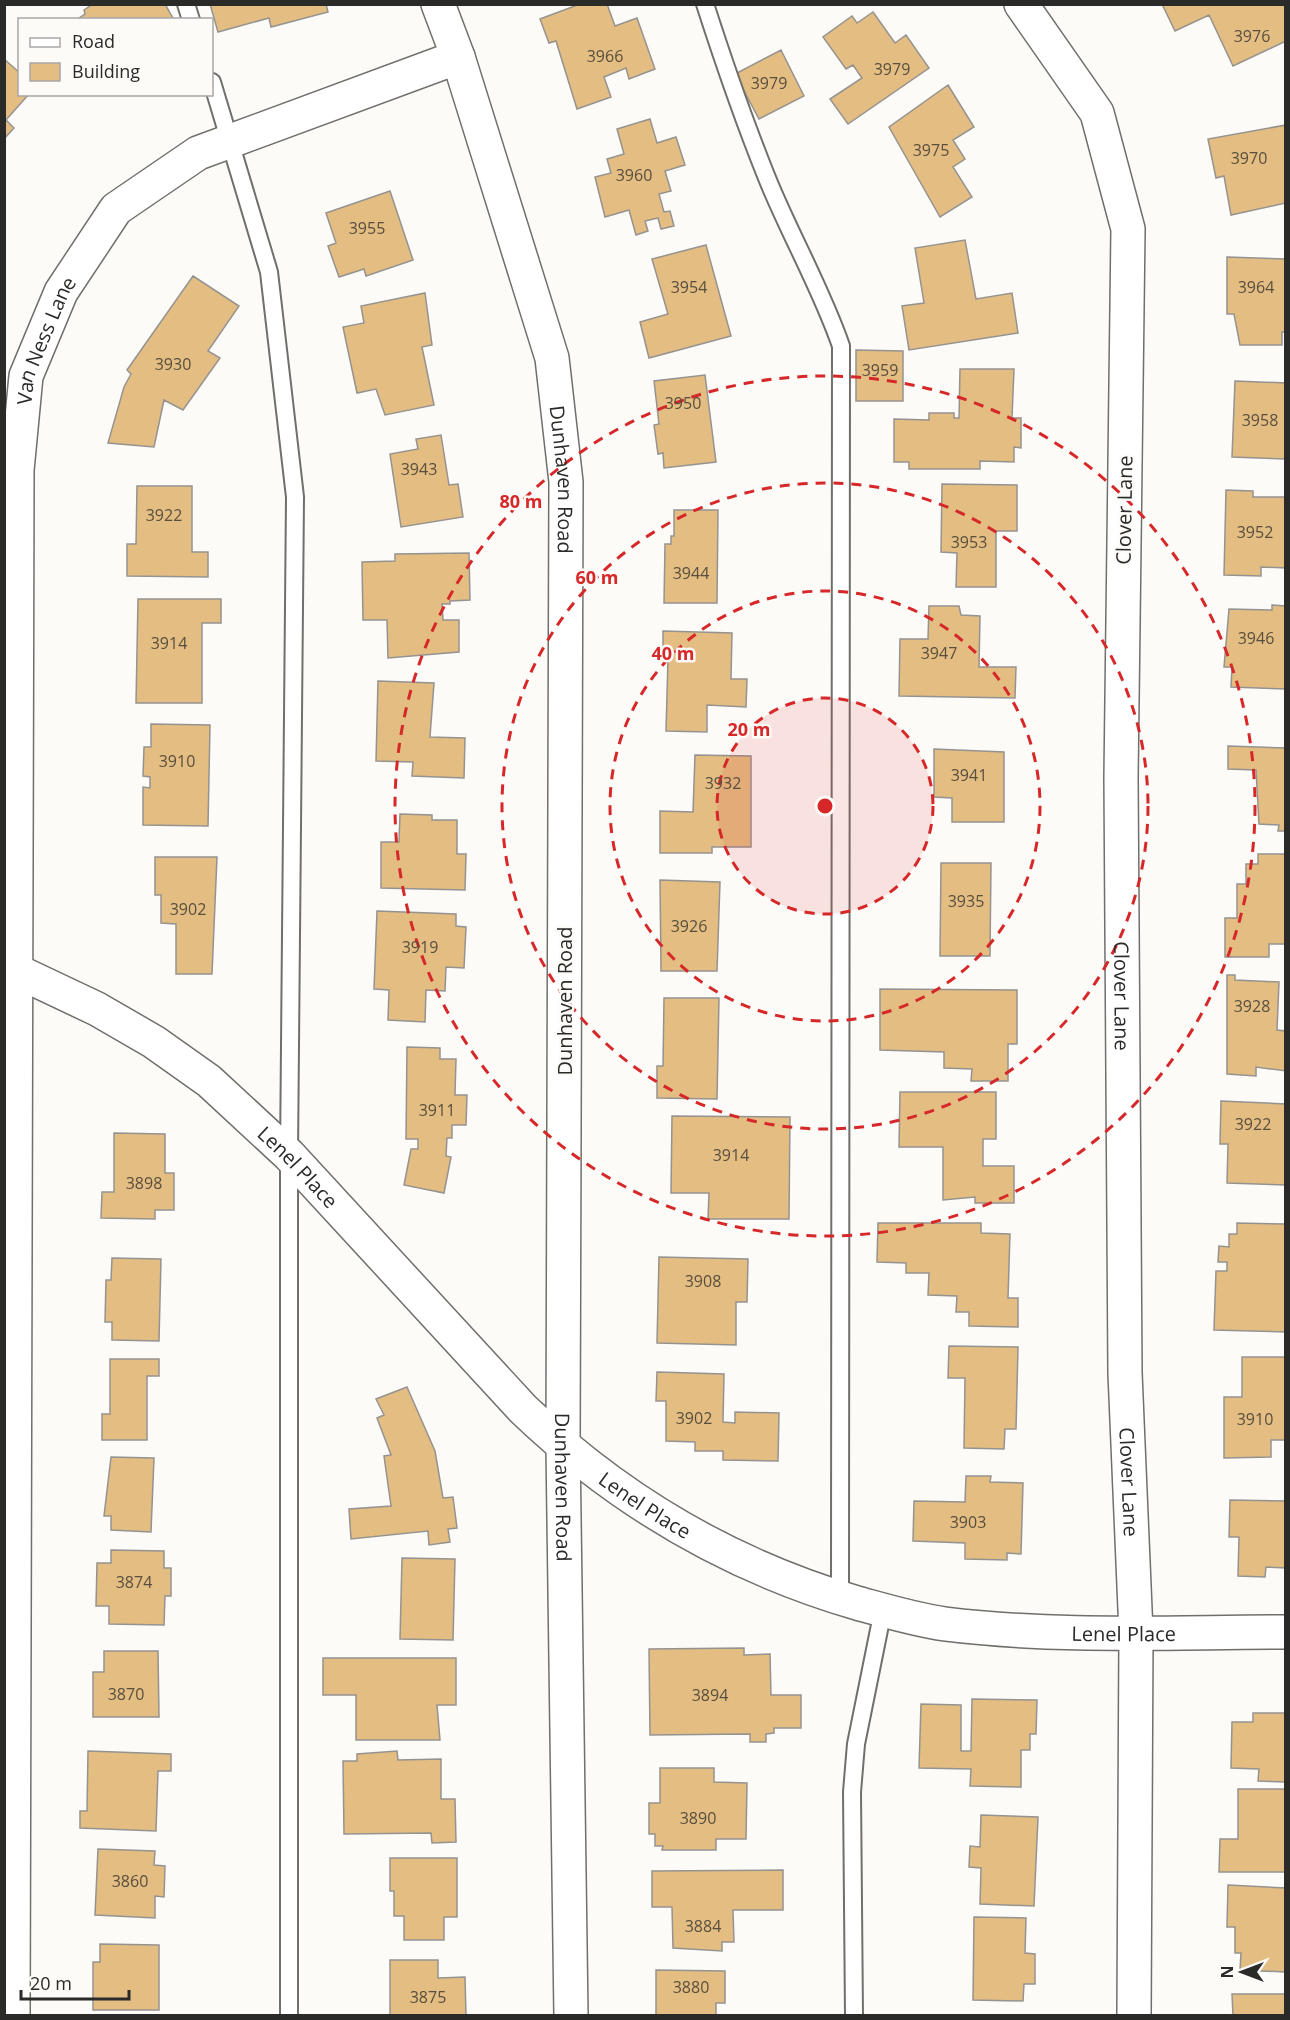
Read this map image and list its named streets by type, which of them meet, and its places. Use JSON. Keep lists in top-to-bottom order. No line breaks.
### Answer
{"streets":{"street":["Van Ness Lane","Dunhaven Road","Clover Lane","Lenel Place"]},"crossings":[["Van Ness Lane","Dunhaven Road"],["Van Ness Lane","Lenel Place"],["Dunhaven Road","Lenel Place"],["Clover Lane","Lenel Place"]],"house_numbers":["3976","3966","3979","3979","3975","3970","3960","3955","3954","3964","3930","3959","3950","3958","3943","3922","3952","3953","3944","3946","3914","3947","3910","3941","3932","3935","3902","3926","3919","3928","3911","3922","3914","3898","3908","3902","3910","3903","3874","3870","3894","3890","3860","3884","3880","3875"],"legend":["Road","Building"],"scale_bar":"20 m","north":"left","rings":["80 m","60 m","40 m","20 m"]}
